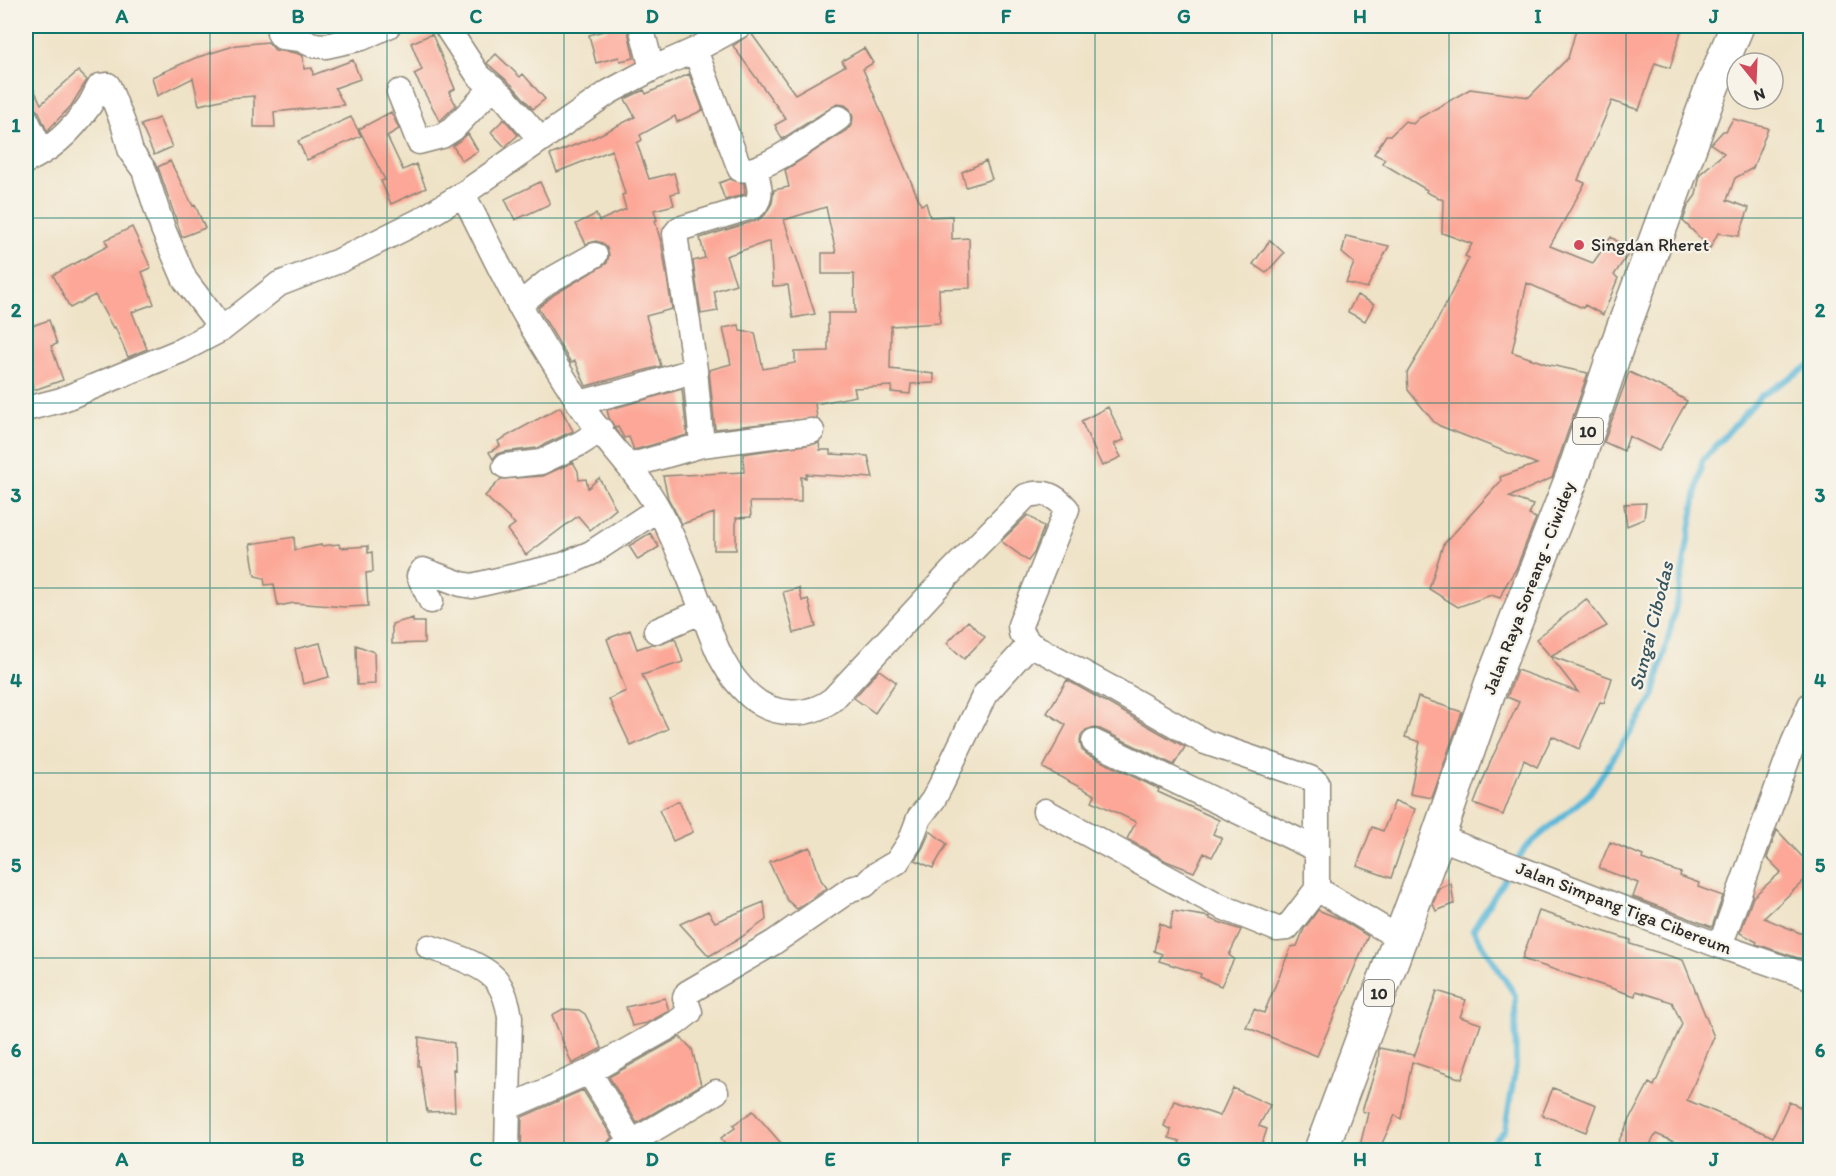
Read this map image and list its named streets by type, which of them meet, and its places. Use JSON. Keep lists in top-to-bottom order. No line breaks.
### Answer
{"streets":{"highway":["10","Jalan Raya Soreang - Ciwidey"],"street":["Jalan Simpang Tiga Cibereum"]},"crossings":[["Jalan Raya Soreang - Ciwidey","Jalan Simpang Tiga Cibereum"]],"water":["Sungai Cibodas"],"places":["Singdan Rheret"],"north":"bottom","grid":{"columns":["A","B","C","D","E","F","G","H","I","J"],"rows":["1","2","3","4","5","6"]}}
